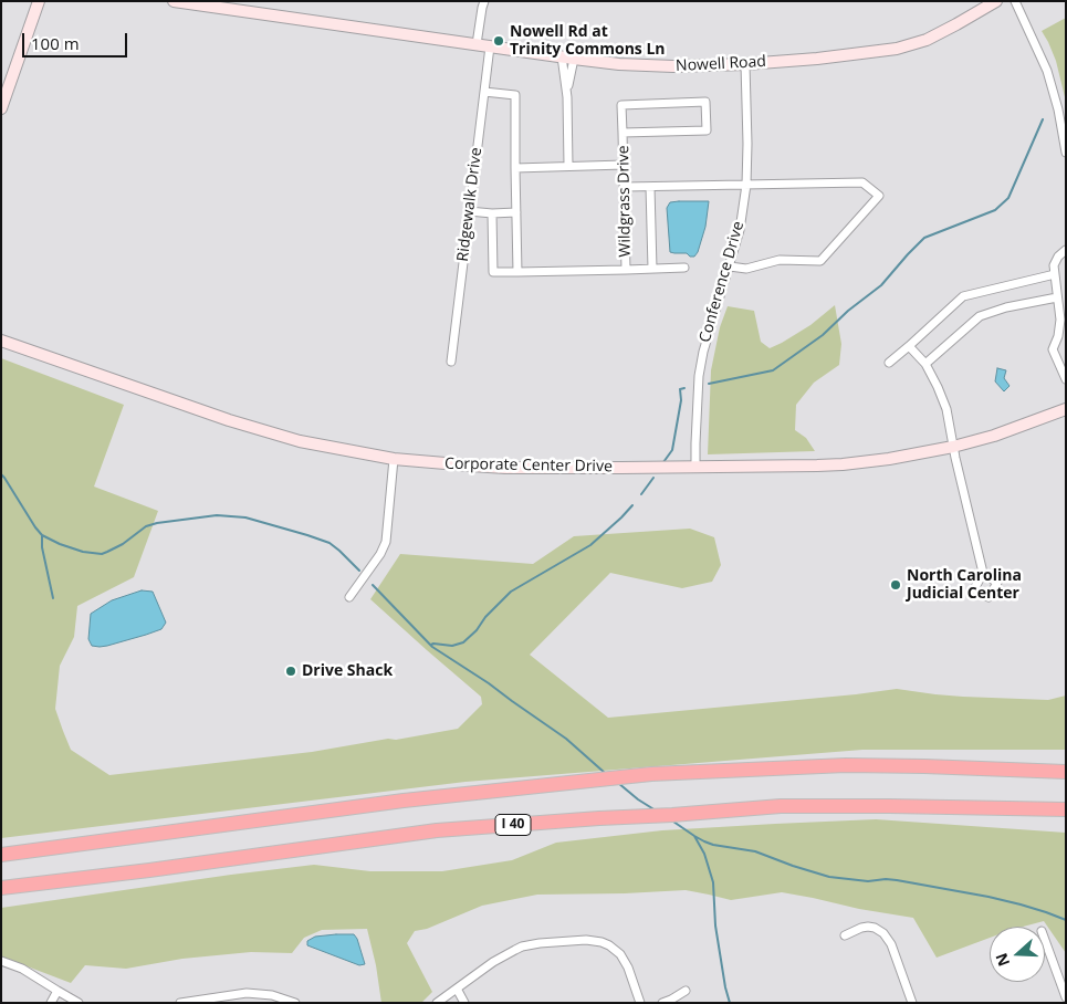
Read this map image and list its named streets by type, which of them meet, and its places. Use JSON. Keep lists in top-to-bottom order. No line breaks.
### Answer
{"streets":{"highway":["I 40"],"street":["Nowell Road","Wildgrass Drive","Ridgewalk Drive","Conference Drive","Corporate Center Drive"]},"crossings":[["Nowell Road","Ridgewalk Drive"],["Nowell Road","Conference Drive"],["Conference Drive","Corporate Center Drive"]],"places":["Nowell Rd at Trinity Commons Ln","North Carolina Judicial Center","Drive Shack"],"scale_bar":"100 m","north":"left"}
